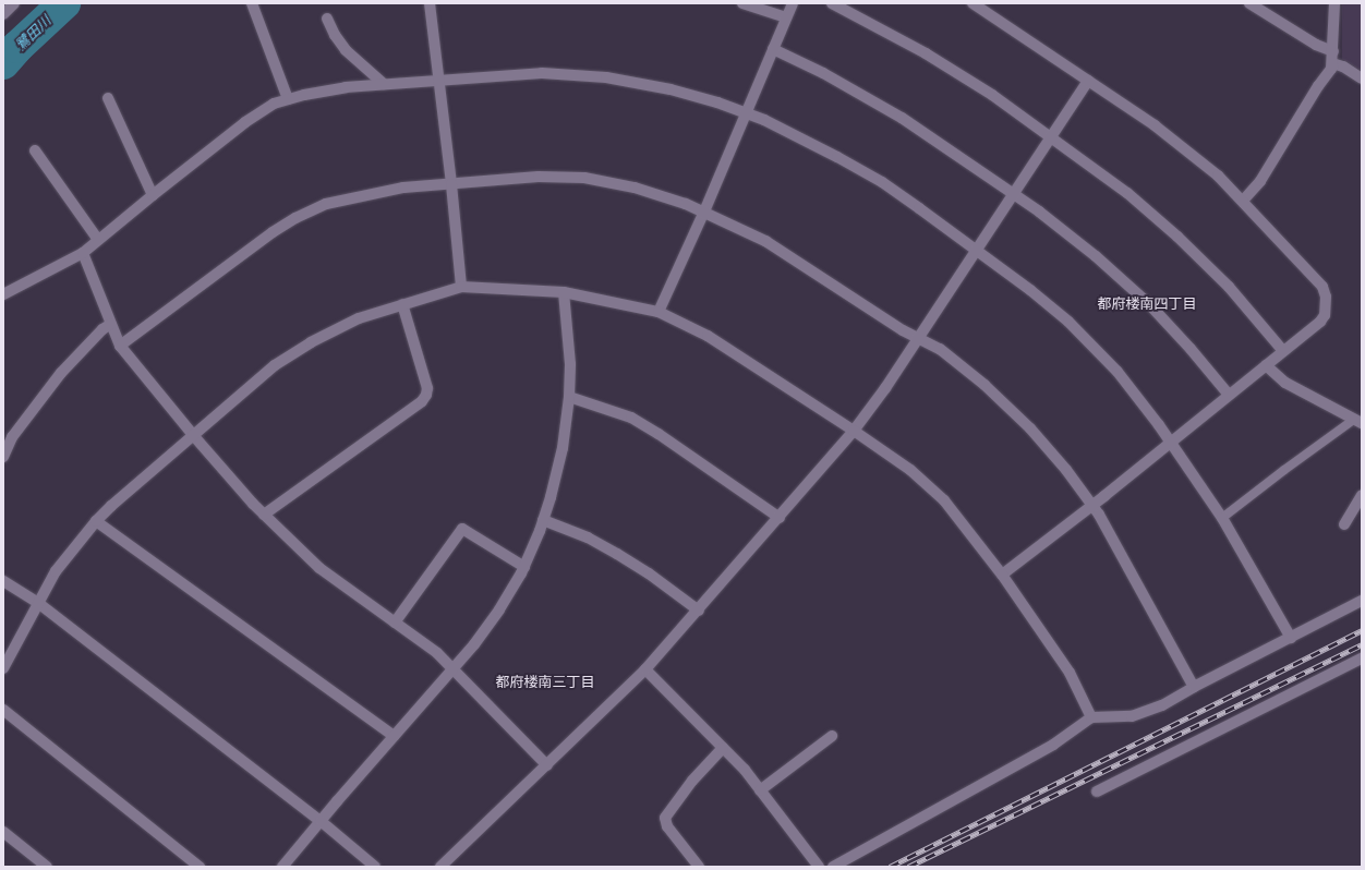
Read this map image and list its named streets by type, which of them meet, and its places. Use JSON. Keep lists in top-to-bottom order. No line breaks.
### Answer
{"districts":["都府楼南四丁目","都府楼南三丁目"],"water":["鷺田川"]}
